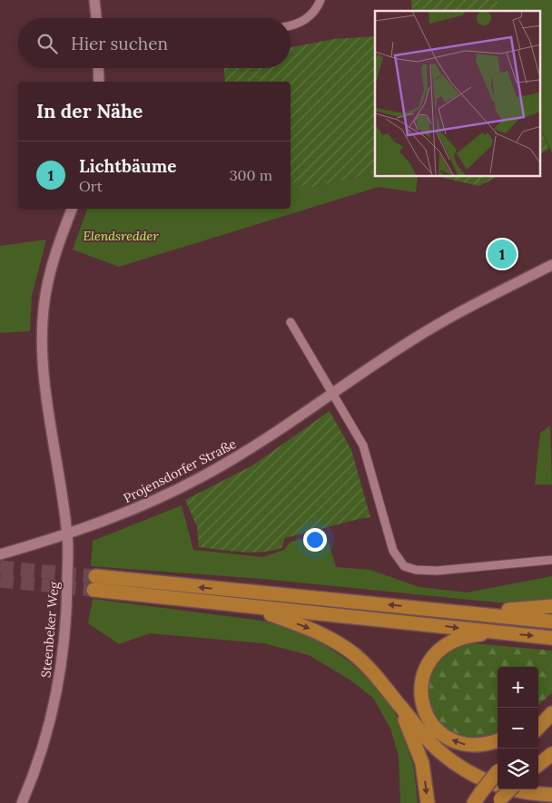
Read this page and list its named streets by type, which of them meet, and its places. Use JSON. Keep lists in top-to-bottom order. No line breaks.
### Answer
{"streets":{"main road":["Projensdorfer Straße","Steenbeker Weg"]},"crossings":[["Projensdorfer Straße","Steenbeker Weg"]],"parks":["Elendsredder"],"page":{"search":"Hier suchen","heading":"In der Nähe","list":[{"mark":"1","name":"Lichtbäume","note":"Ort","value":"300 m"}],"pins":"1","map_buttons":["+","−"]}}
